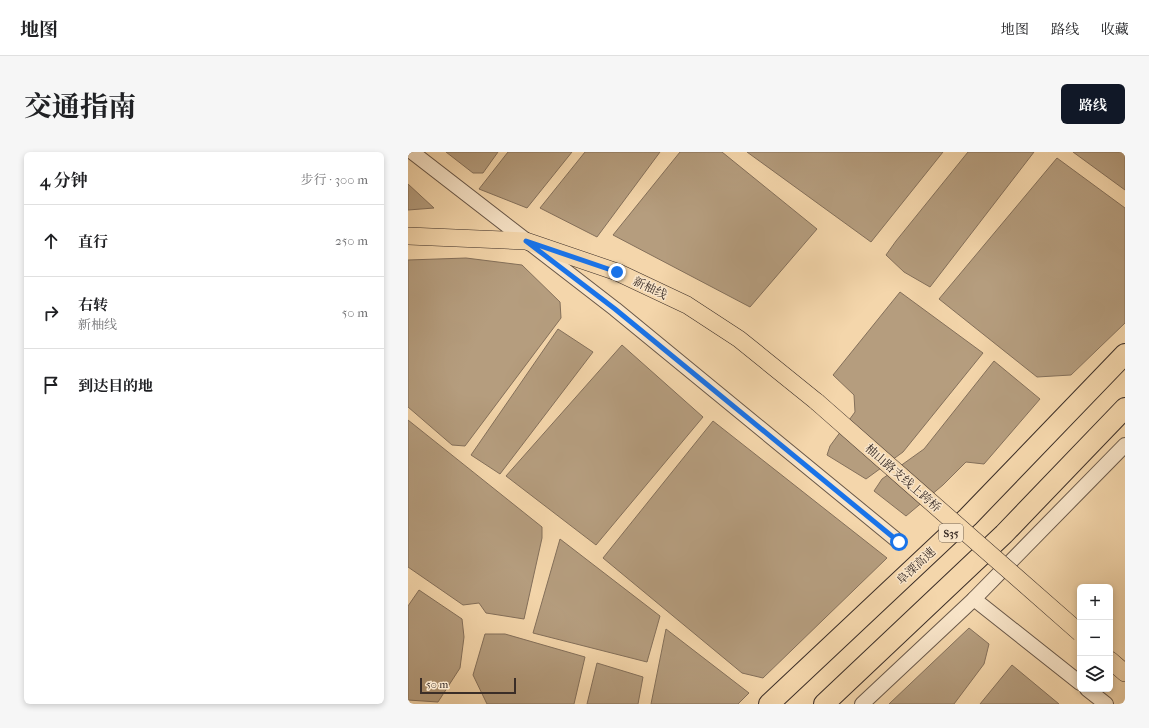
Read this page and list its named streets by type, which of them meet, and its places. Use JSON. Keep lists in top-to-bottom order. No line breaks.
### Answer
{"streets":{"highway":["S35","阜溧高速"],"main road":["新柚线","柚山路支线上跨桥"]},"crossings":[["新柚线","柚山路支线上跨桥"]],"scale_bar":"50 m","page":{"header":"地图","nav":["地图","路线","收藏"],"title":"交通指南","buttons":"路线","heading":["4 分钟","步行 · 300 m"],"list":[["直行","250 m"],["右转","新柚线","50 m"],"到达目的地"],"map_buttons":["+","−"],"scale":"50 m"}}
